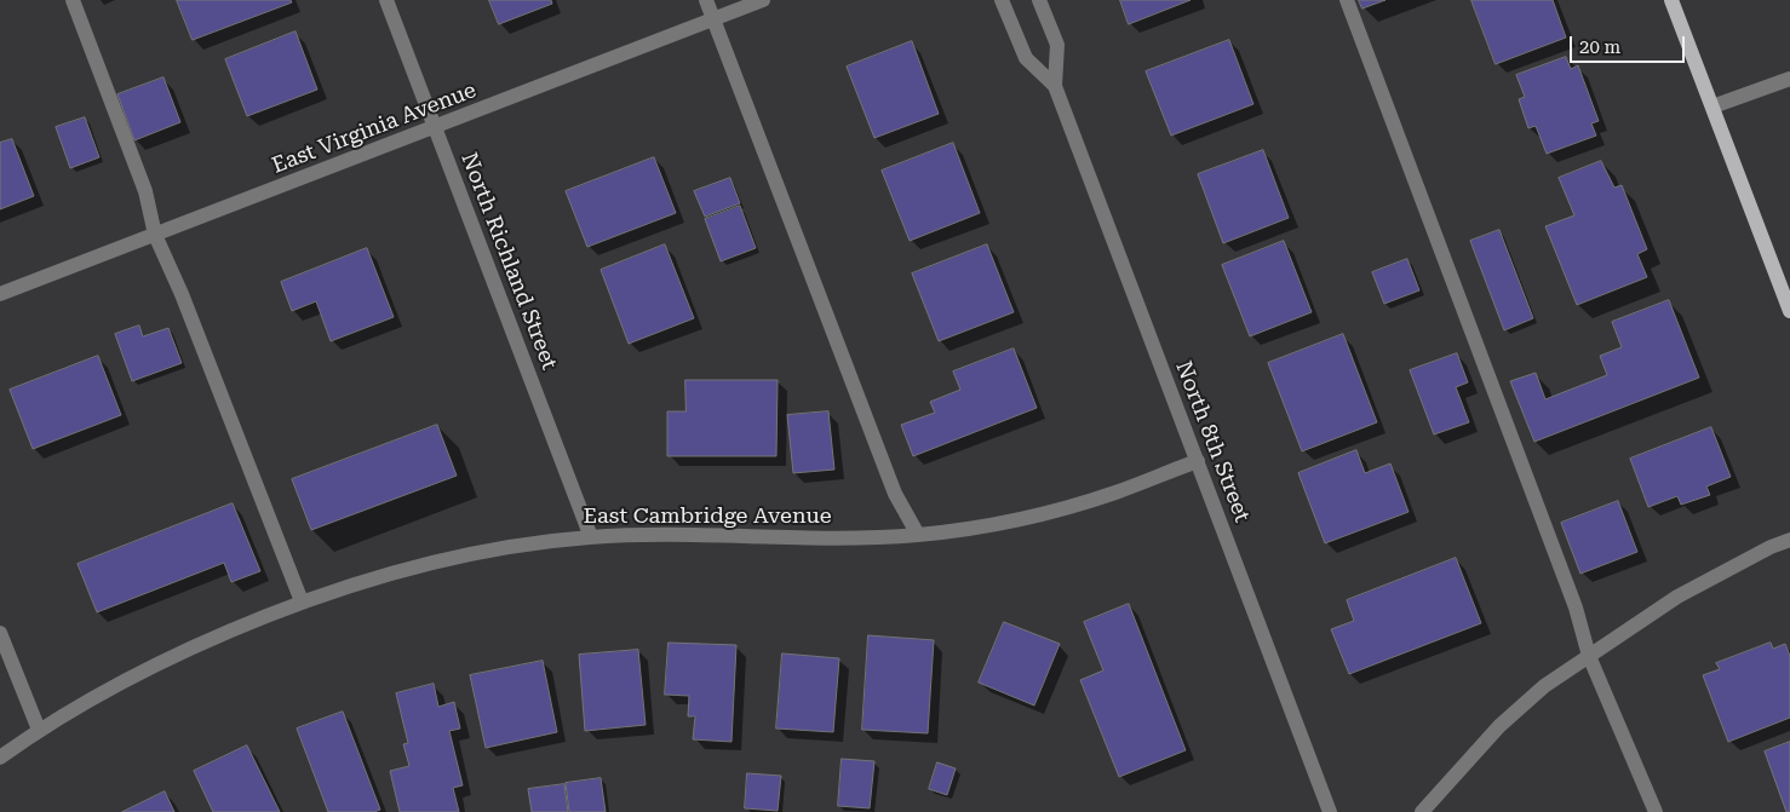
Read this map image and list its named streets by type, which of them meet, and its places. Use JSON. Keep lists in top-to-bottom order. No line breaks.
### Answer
{"streets":{"street":["East Virginia Avenue","North Richland Street","North 8th Street","East Cambridge Avenue"]},"crossings":[["East Virginia Avenue","North Richland Street"],["North Richland Street","East Cambridge Avenue"],["North 8th Street","East Cambridge Avenue"]],"scale_bar":"20 m"}
